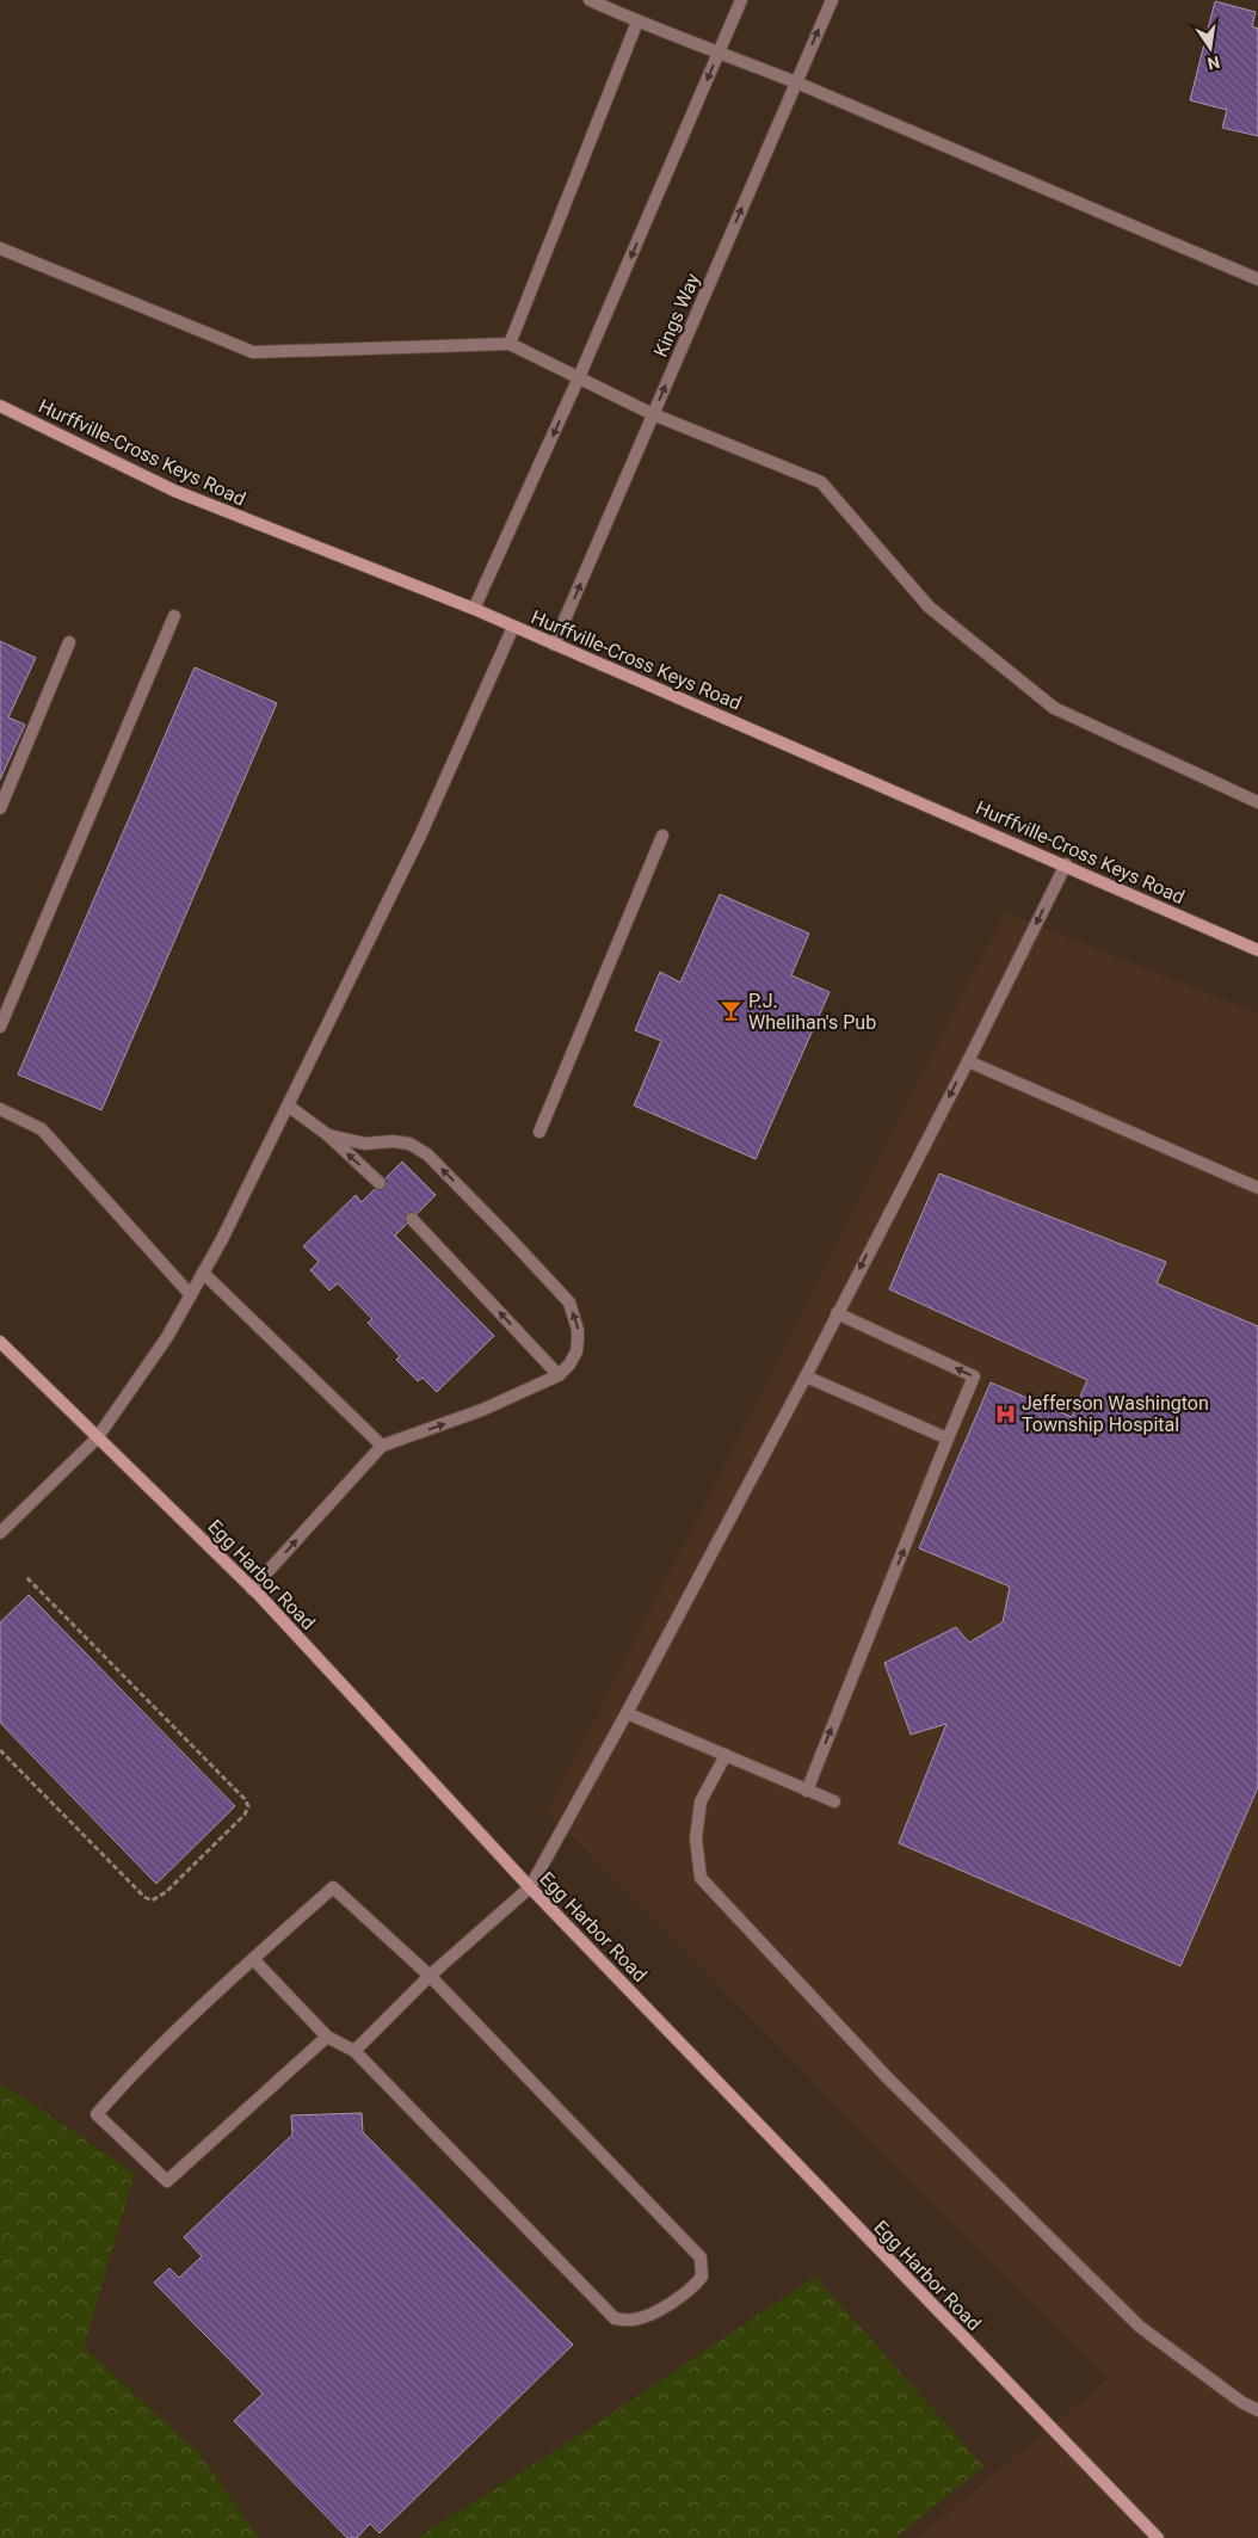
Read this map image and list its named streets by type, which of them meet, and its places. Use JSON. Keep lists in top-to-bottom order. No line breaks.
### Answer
{"streets":{"main road":["Hurffville-Cross Keys Road","Egg Harbor Road"],"street":["Kings Way"]},"crossings":[["Kings Way","Hurffville-Cross Keys Road"]],"places":{"bar":["P.J. Whelihan's Pub"],"hospital":["Jefferson Washington Township Hospital"]},"north":"bottom"}
